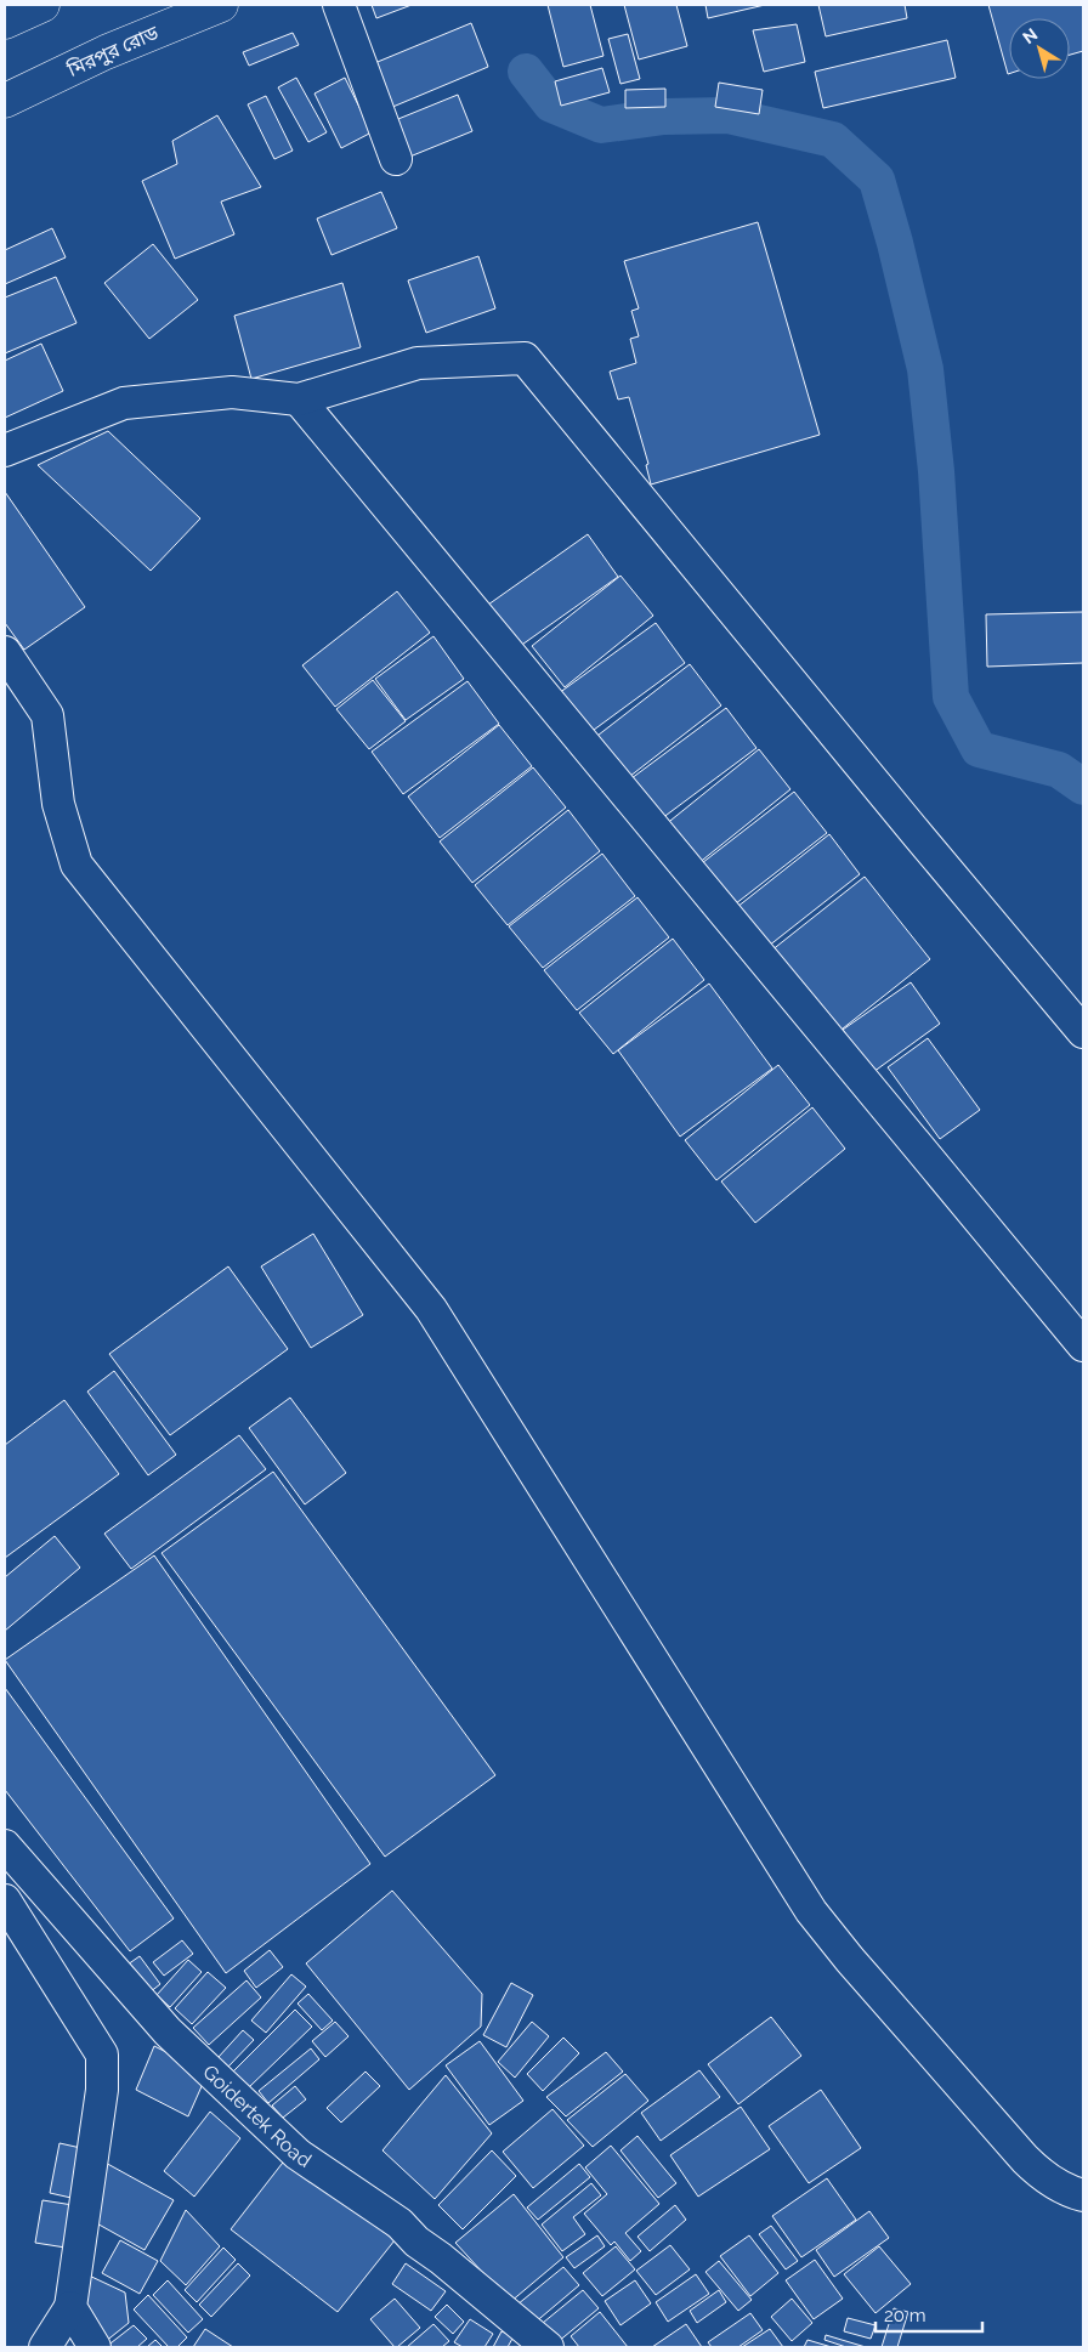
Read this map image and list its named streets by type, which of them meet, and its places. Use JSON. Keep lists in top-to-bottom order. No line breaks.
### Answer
{"streets":{"highway":["মিরপুর রোড"],"street":["Goidertek Road"]},"scale_bar":"20 m","north":"top left"}
